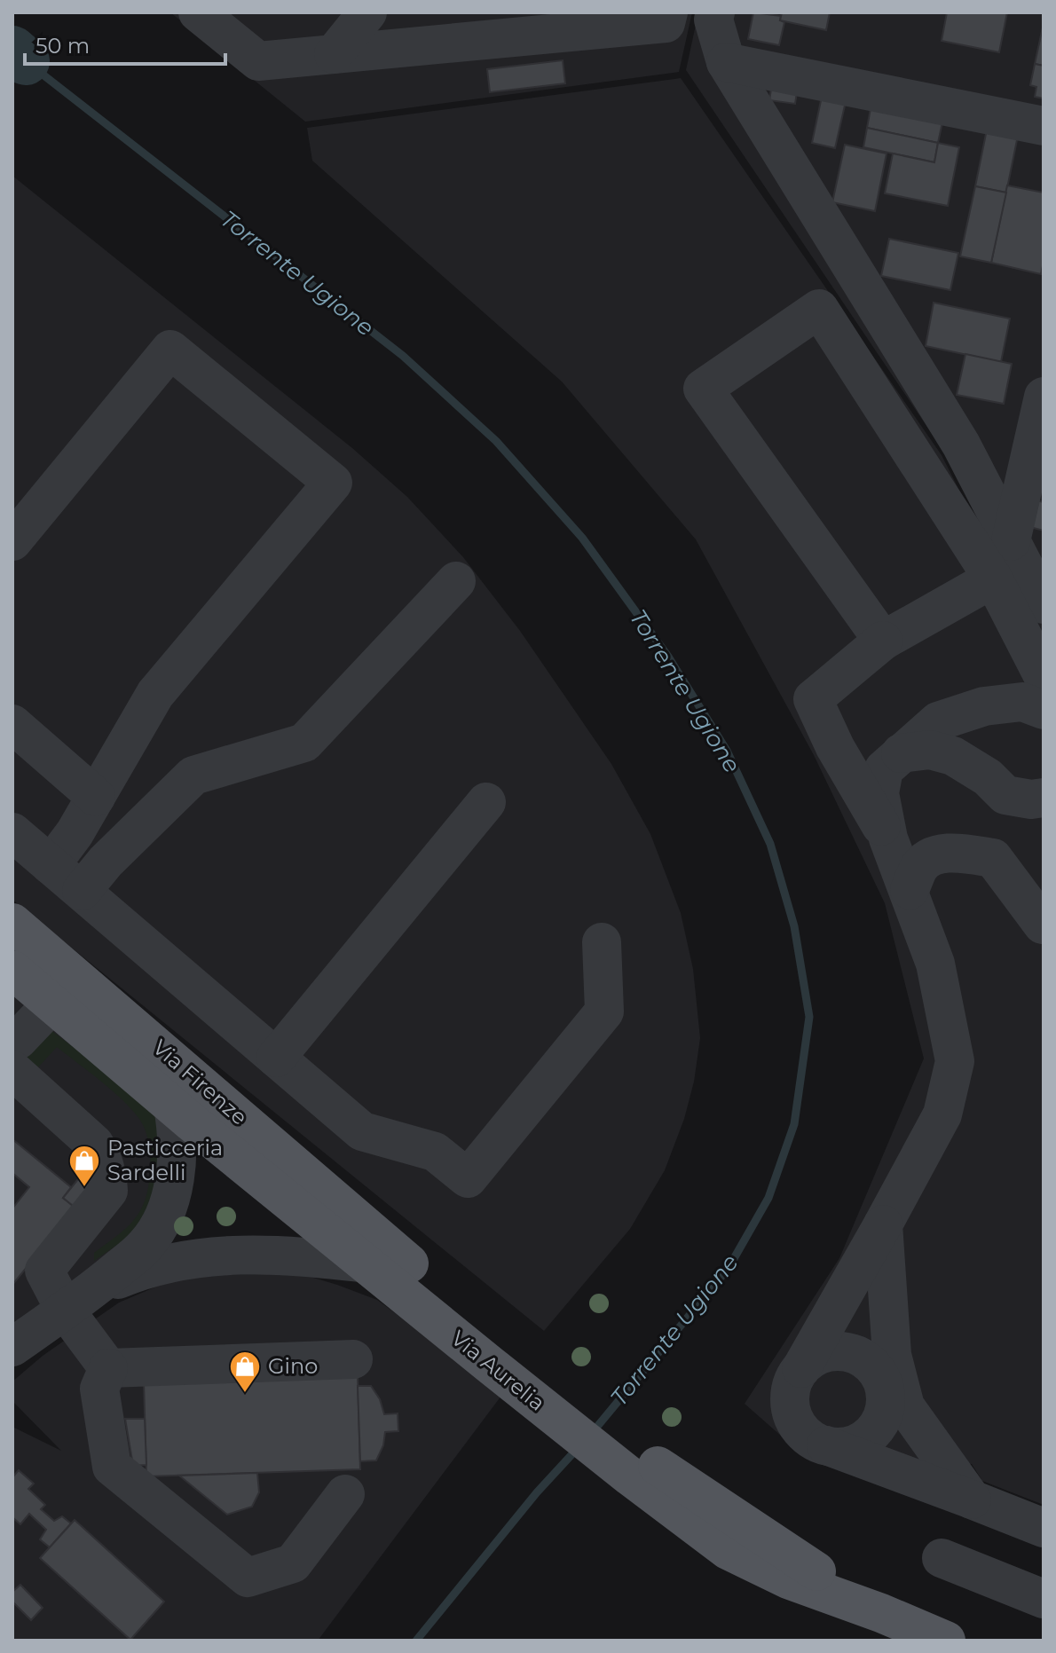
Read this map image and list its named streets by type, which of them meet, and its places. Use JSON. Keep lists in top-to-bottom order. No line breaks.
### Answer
{"streets":{"main road":["Via Firenze","Via Aurelia"]},"crossings":[["Via Firenze","Via Aurelia"]],"water":["Torrente Ugione"],"places":{"shop":["Pasticceria Sardelli","Gino"]},"scale_bar":"50 m"}
